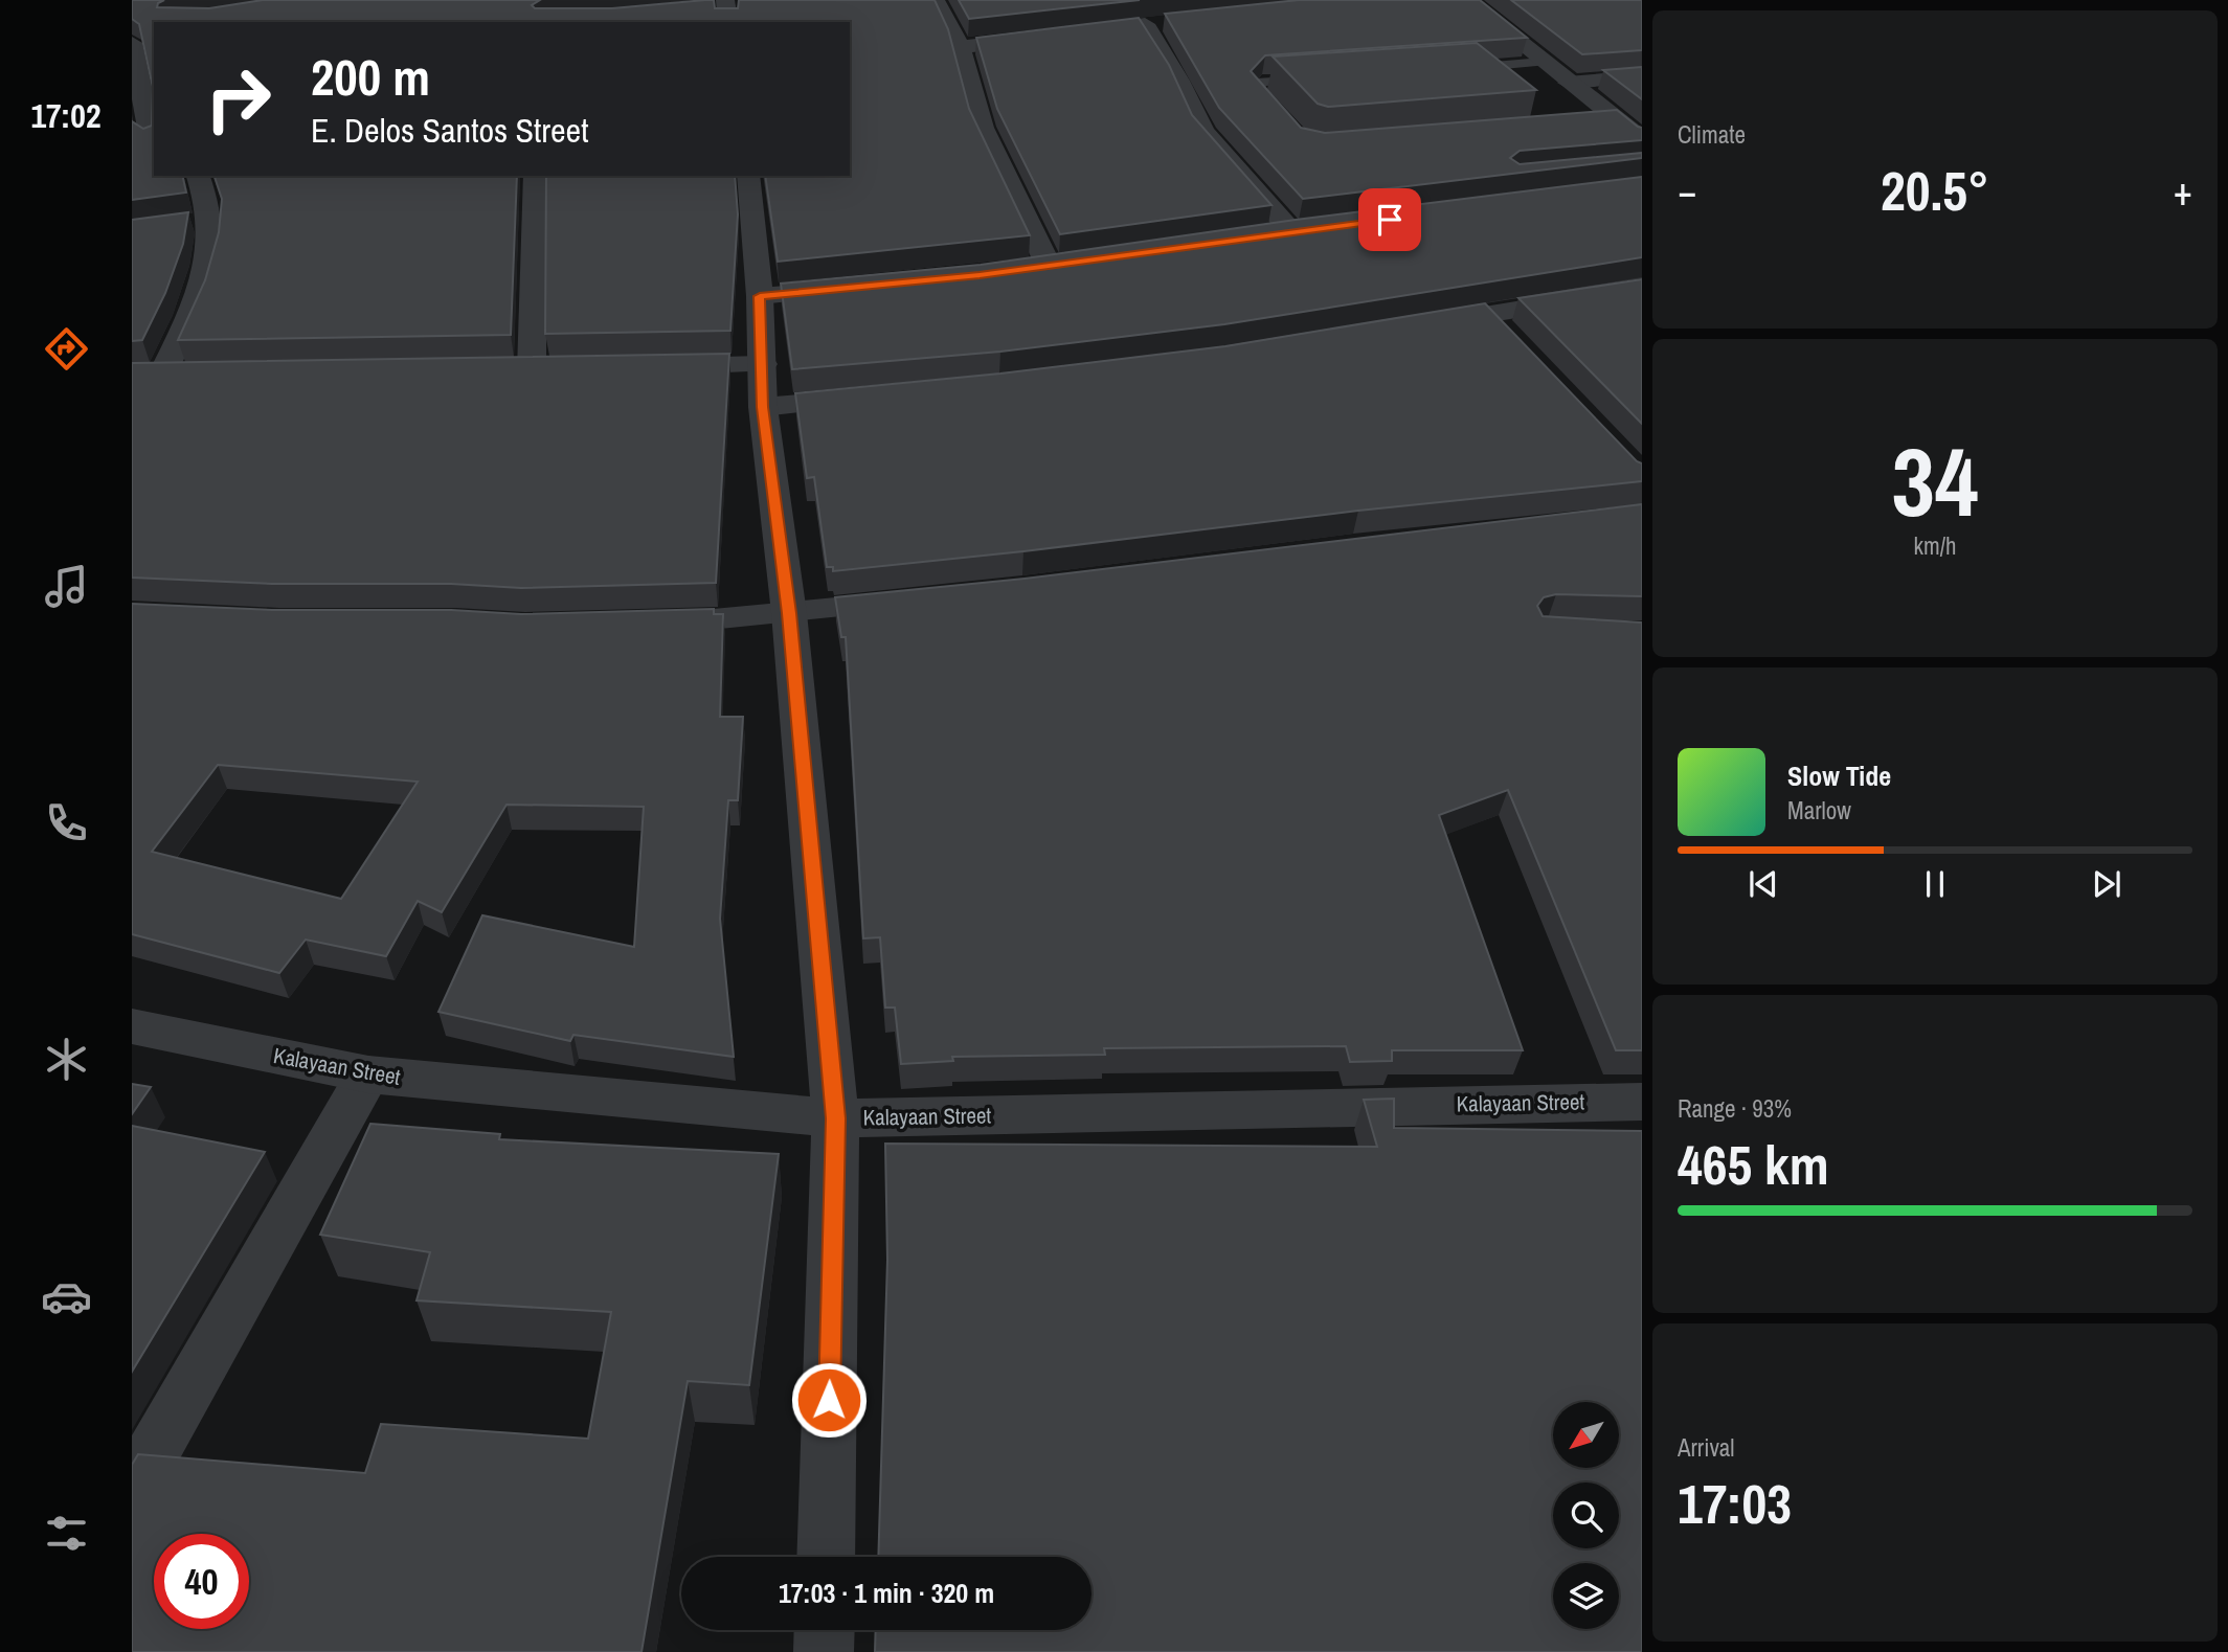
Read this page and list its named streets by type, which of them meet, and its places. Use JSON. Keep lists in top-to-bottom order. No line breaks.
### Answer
{"streets":{"street":["Kalayaan Street"]},"north":"bottom left","page":{"tabs":"17:02","tile":["Climate",["34","km/h"],["Range · 93%","465 km"],["Arrival","17:03"]],"turn":["200 m","E. Delos Santos Street"],"heat":["−","20.5°","+"],"song":["Slow Tide","Marlow"],"limit":"40","trip":"17:03 · 1 min · 320 m"}}
